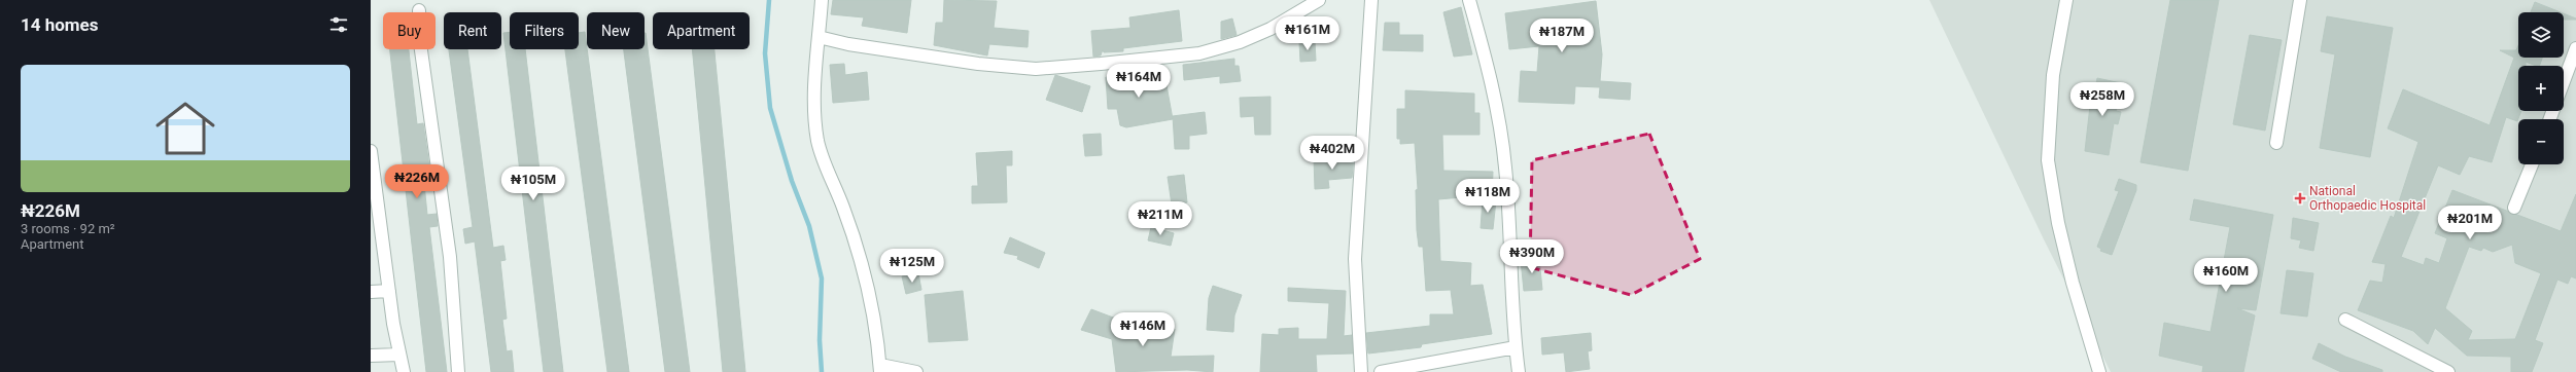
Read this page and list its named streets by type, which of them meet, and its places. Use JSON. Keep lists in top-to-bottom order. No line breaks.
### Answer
{"places":{"health":["National Orthopaedic Hospital"]},"page":{"heading":"14 homes","map_buttons":["+","−"],"chip":["Buy","Rent","Filters","New","Apartment"],"price":["₦161M","₦187M","₦164M","₦258M","₦402M","₦226M","₦105M","₦118M","₦211M","₦201M","₦390M","₦125M","₦160M","₦146M"],"list":[{"name":"₦226M","note":"3 rooms · 92 m² · Apartment"}]}}
